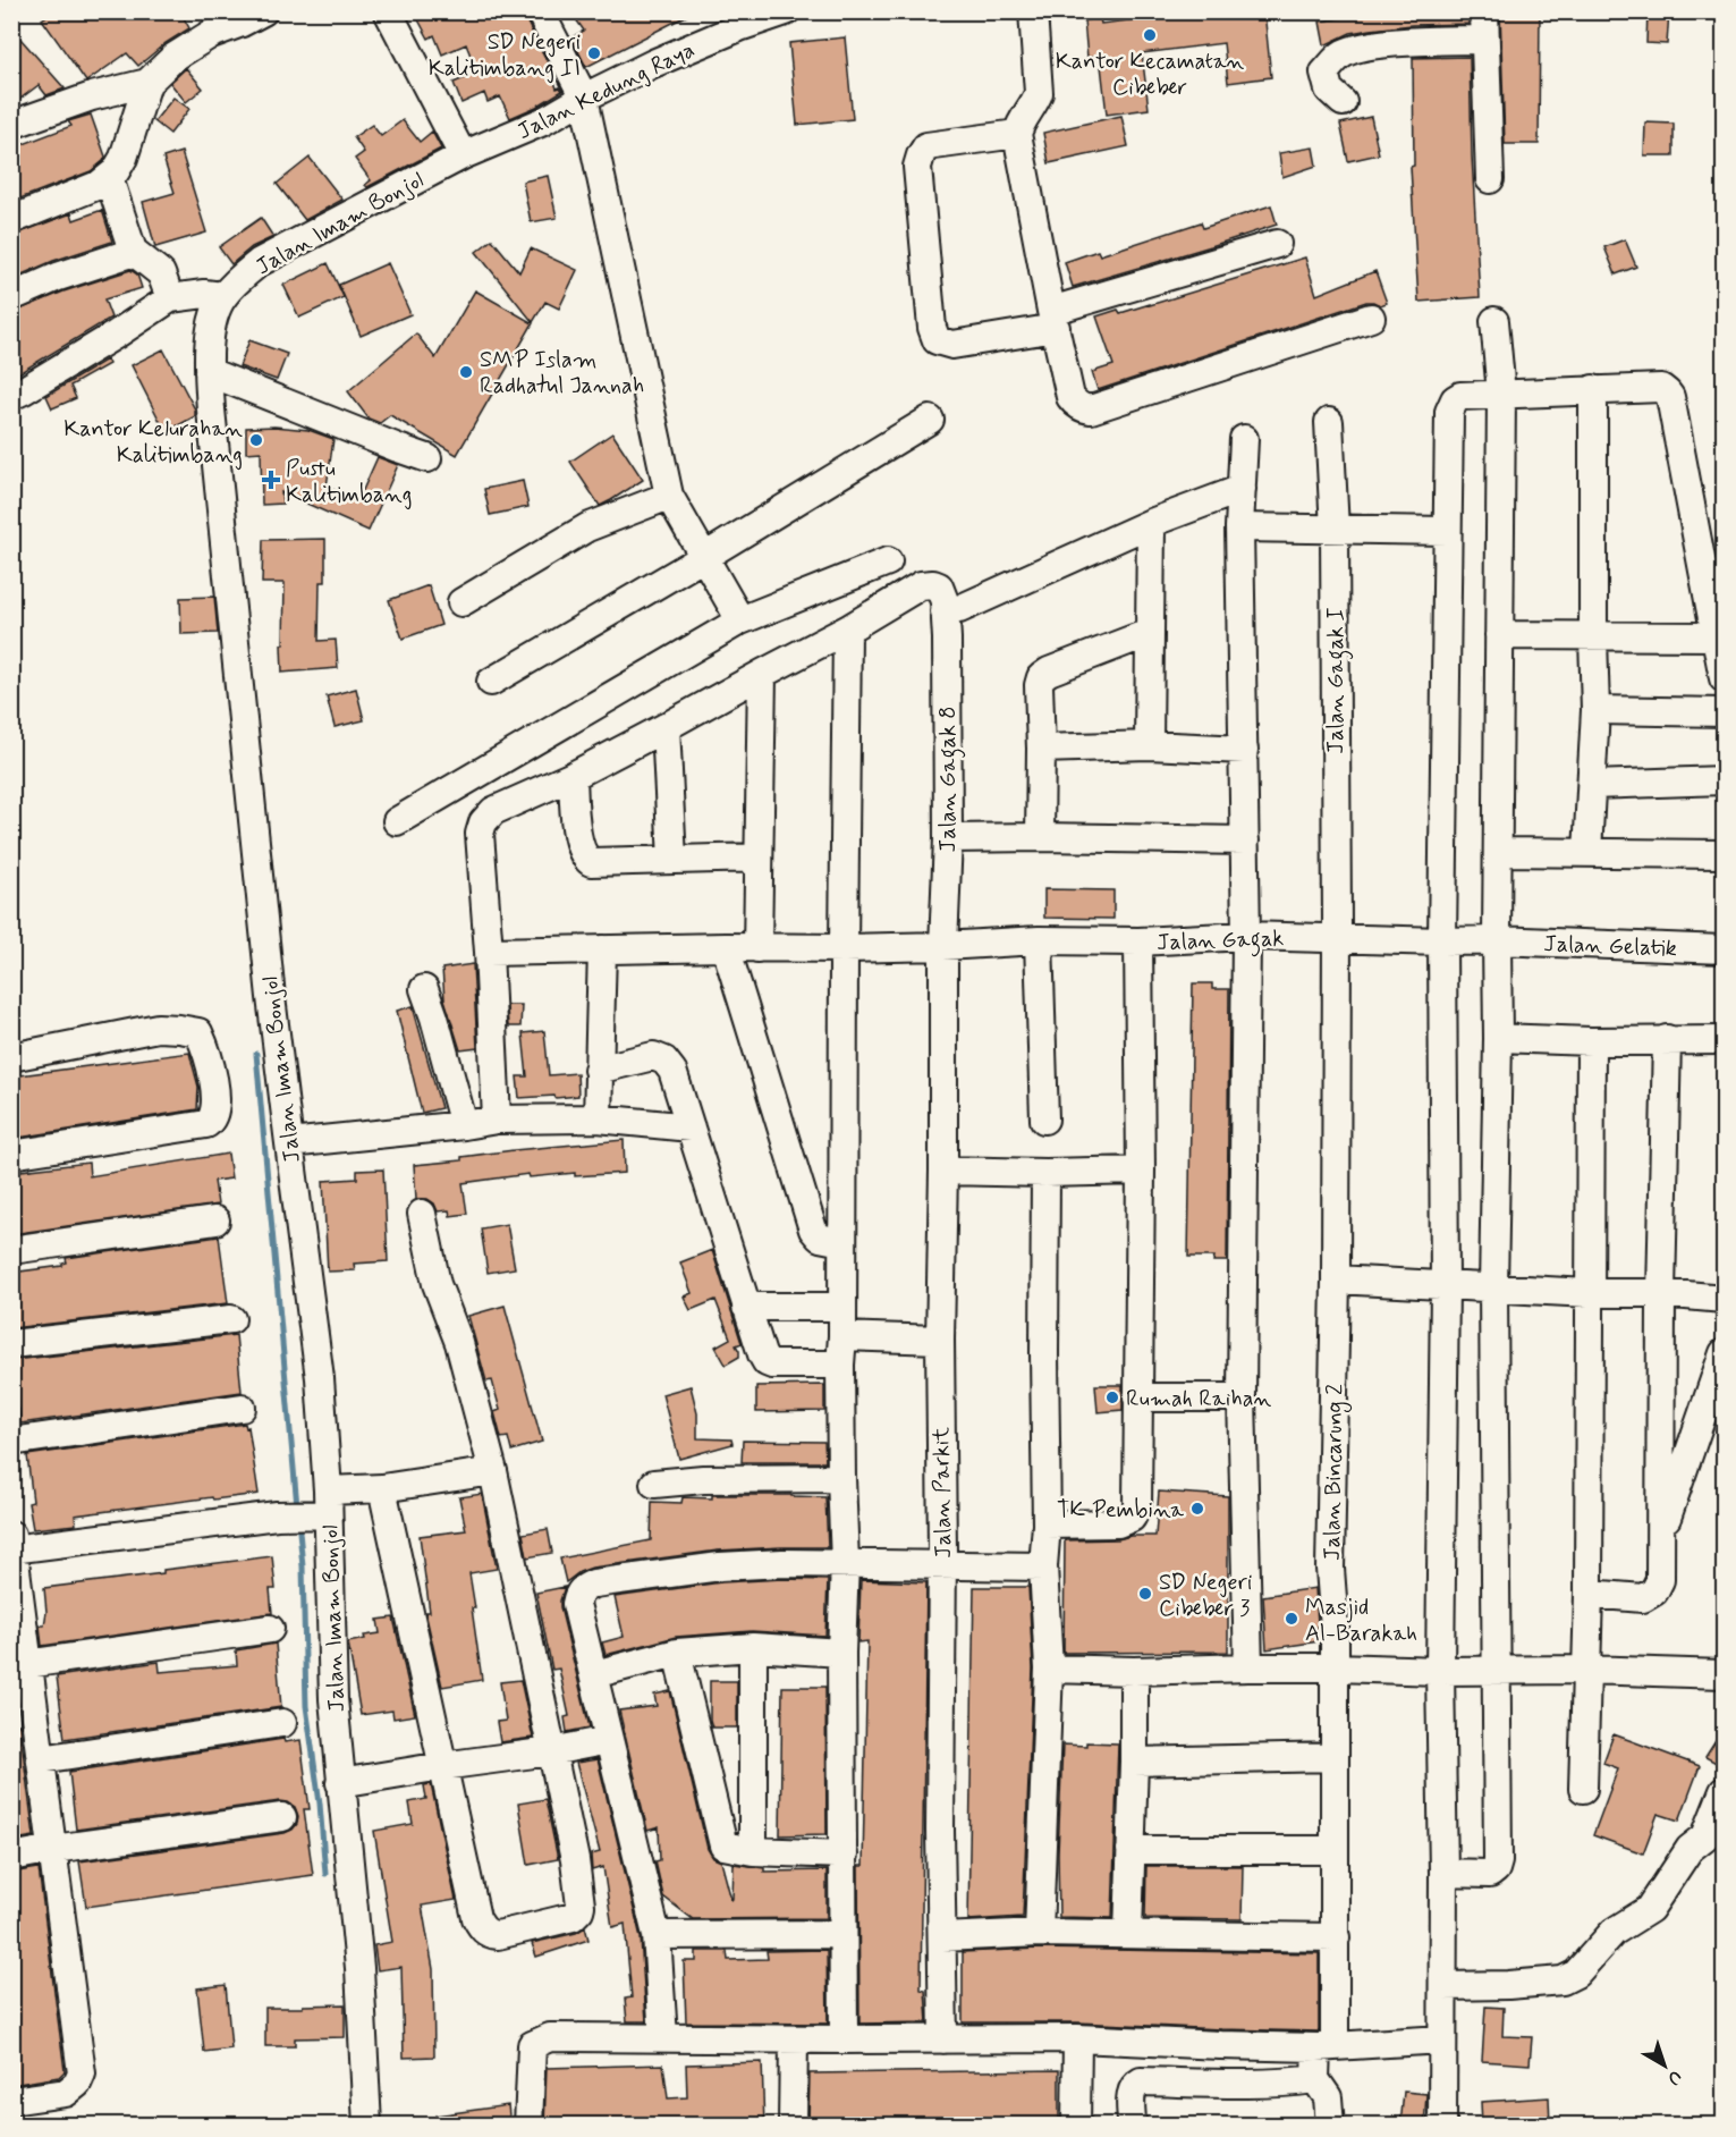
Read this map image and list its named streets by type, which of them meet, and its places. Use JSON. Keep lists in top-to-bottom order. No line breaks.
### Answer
{"streets":{"street":["Jalan Kedung Raya","Jalan Imam Bonjol","Jalan Gagak I","Jalan Gagak 8","Jalan Gagak","Jalan Gelatik","Jalan Bincarung 2","Jalan Parkit"]},"crossings":[["Jalan Kedung Raya","Jalan Imam Bonjol"],["Jalan Gagak I","Jalan Gagak"],["Jalan Gagak I","Jalan Bincarung 2"],["Jalan Gagak 8","Jalan Gagak"],["Jalan Gagak 8","Jalan Parkit"],["Jalan Gagak","Jalan Gelatik"],["Jalan Gagak","Jalan Bincarung 2"],["Jalan Gagak","Jalan Parkit"]],"places":{"other":["Kantor Kecamatan Cibeber","SD Negeri Kalitimbang II","SMP Islam Radhatul Jannah","Kantor Kelurahan Kalitimbang","Rumah Raihan","TK Pembina","SD Negeri Cibeber 3","Masjid Al-Barakah"],"health":["Pustu Kalitimbang"]},"north":"bottom right"}
